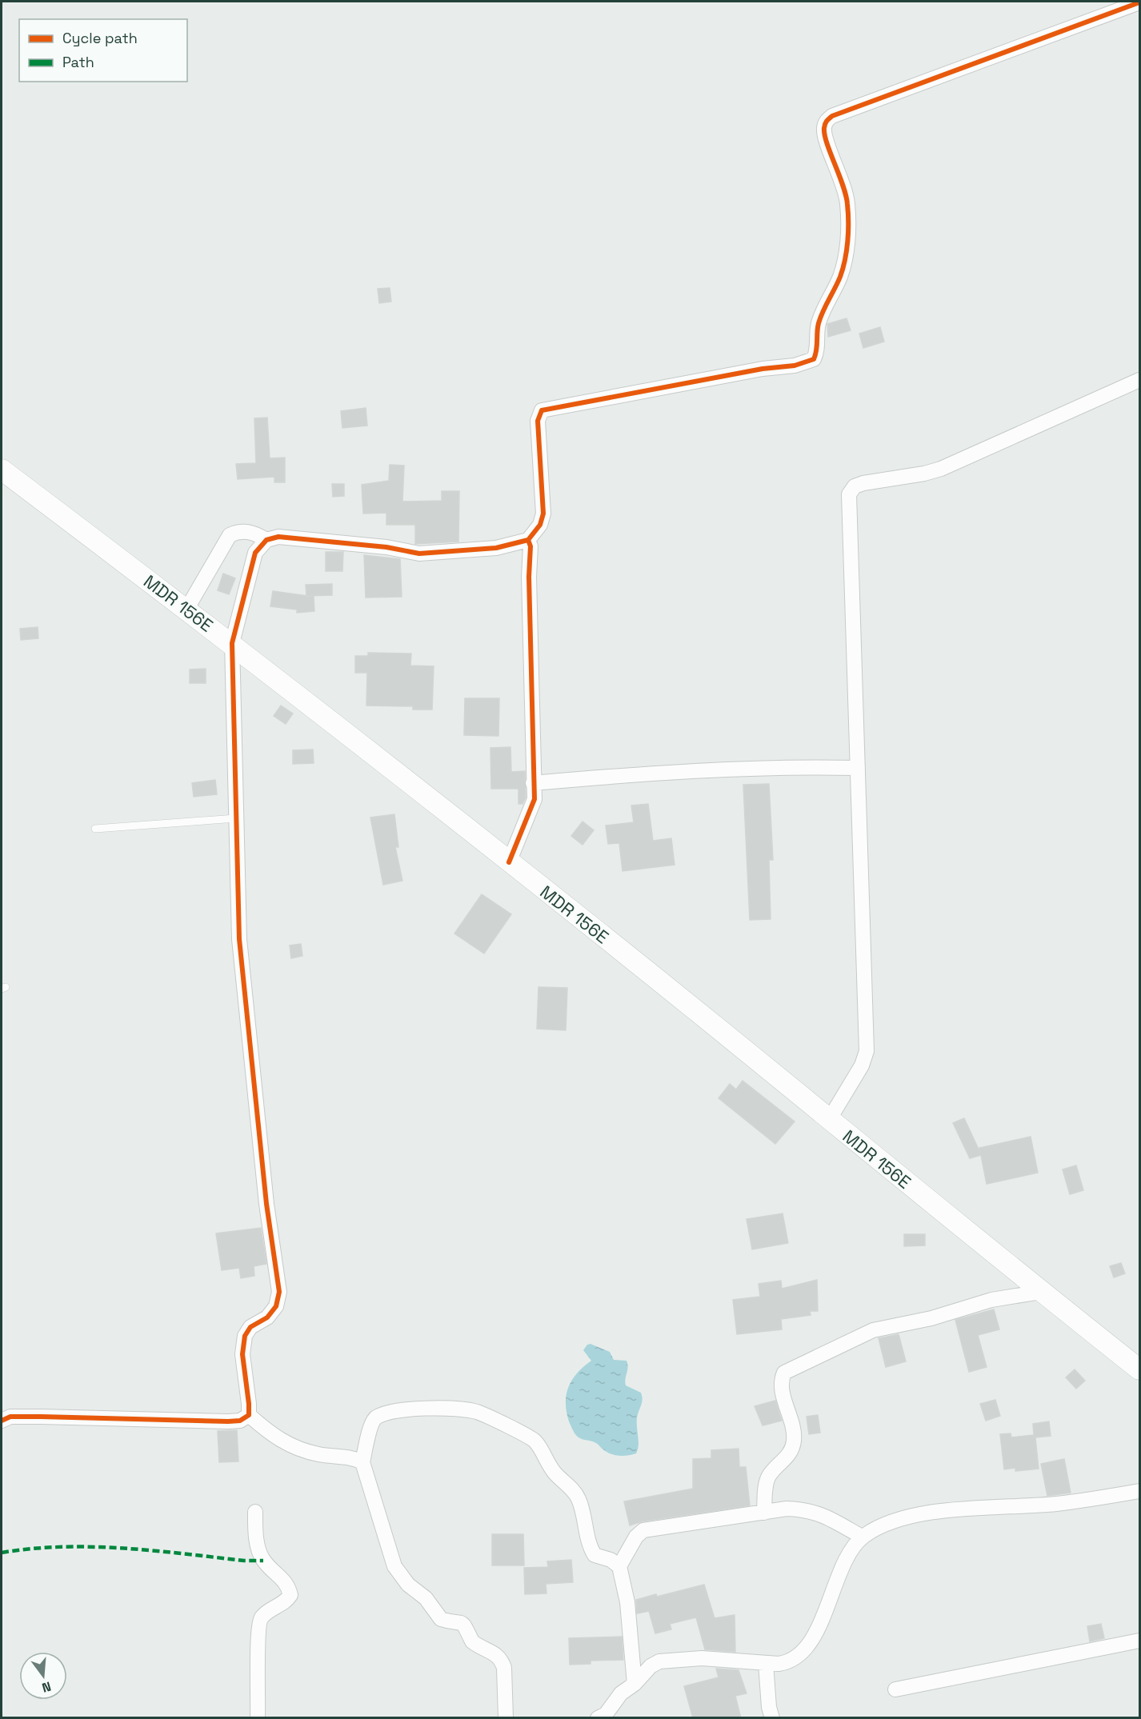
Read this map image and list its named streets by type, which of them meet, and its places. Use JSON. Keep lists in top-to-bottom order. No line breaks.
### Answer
{"streets":{"main road":["MDR 156E"]},"legend":["Cycle path","Path"],"north":"bottom"}
